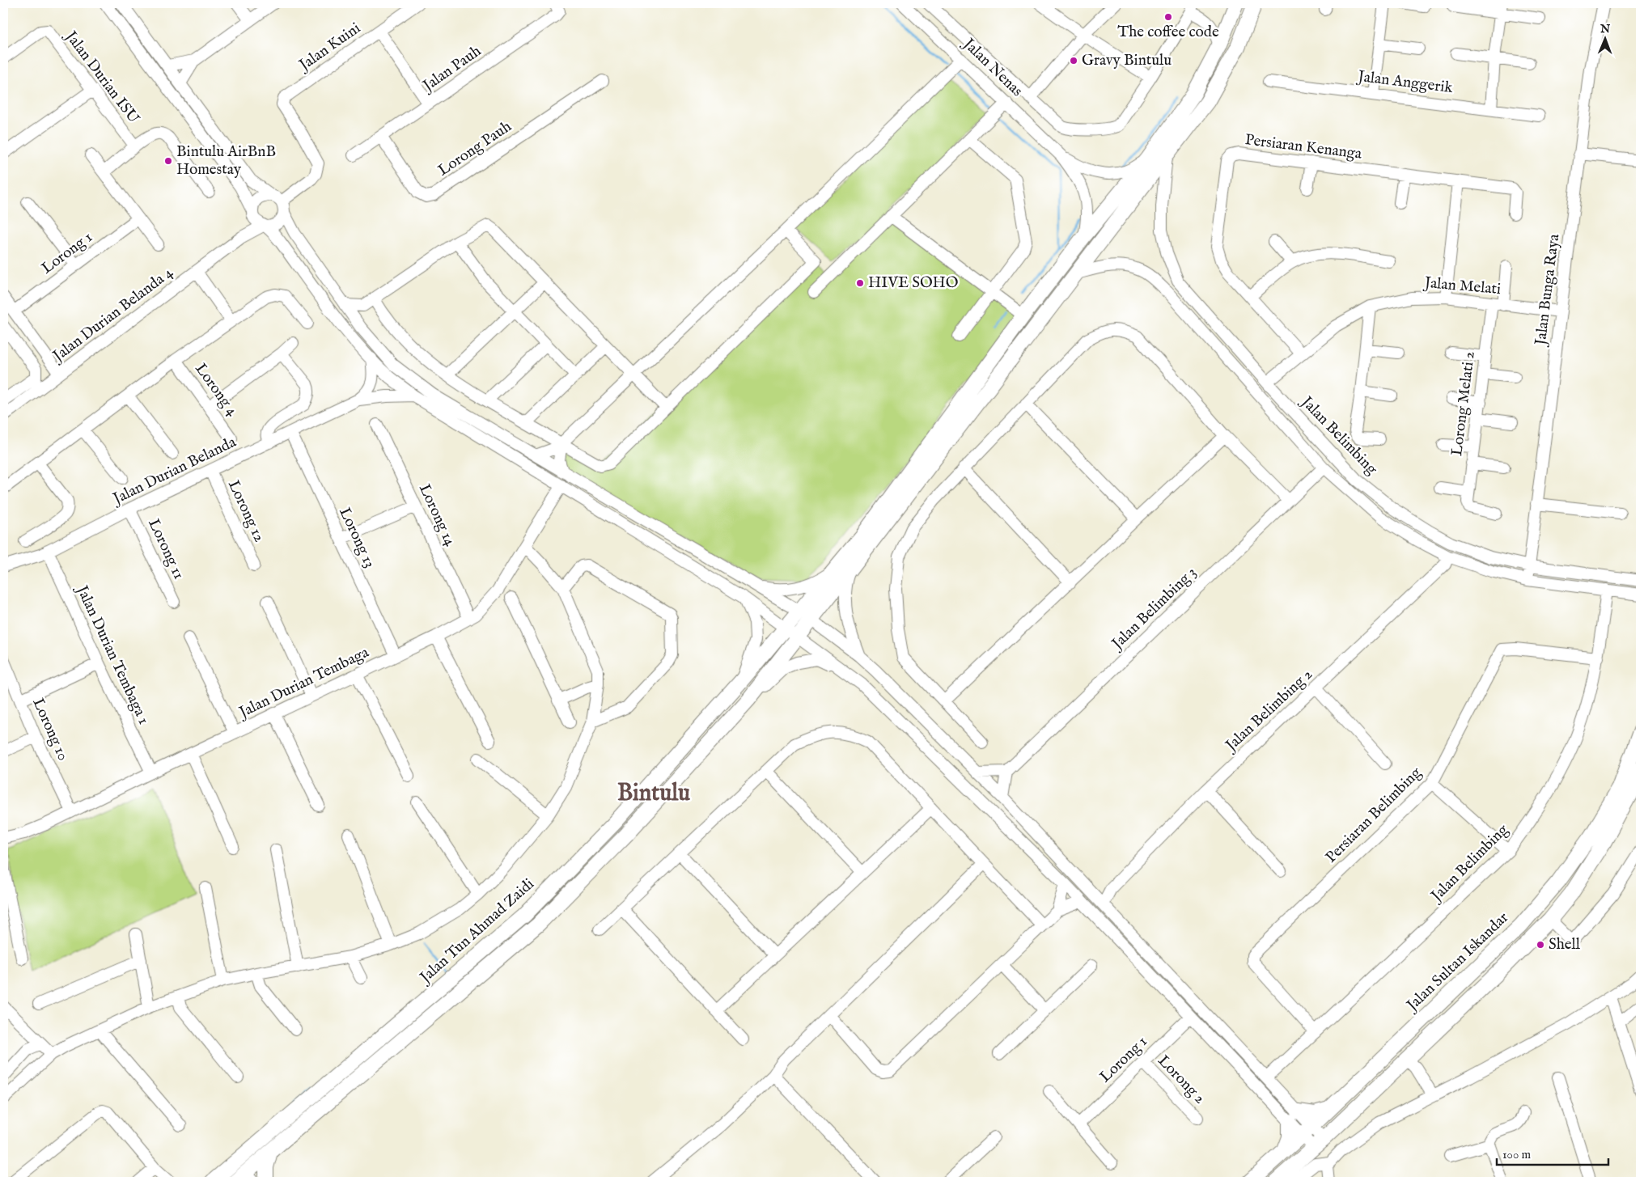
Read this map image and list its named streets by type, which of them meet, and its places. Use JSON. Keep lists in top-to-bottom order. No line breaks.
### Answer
{"streets":{"main road":["Jalan Tun Ahmad Zaidi","Jalan Sultan Iskandar"],"street":["Jalan Kuini","Jalan Nenas","Jalan Pauh","Jalan Durian ISU","Jalan Anggerik","Persiaran Kenanga","Lorong Pauh","Lorong 1","Jalan Melati","Jalan Bunga Raya","Jalan Durian Belanda 4","Lorong 4","Lorong Melati 2","Jalan Belimbing","Jalan Durian Belanda","Lorong 12","Lorong 14","Lorong 13","Lorong 11","Jalan Belimbing 3","Jalan Durian Tembaga 1","Jalan Durian Tembaga","Jalan Belimbing 2","Lorong 10","Persiaran Belimbing","Lorong 2"]},"crossings":[["Jalan Kuini","Jalan Durian Belanda 4"],["Jalan Pauh","Lorong Pauh"],["Persiaran Kenanga","Jalan Melati"],["Lorong 1","Lorong 2"],["Jalan Melati","Jalan Bunga Raya"],["Jalan Melati","Lorong Melati 2"],["Jalan Melati","Jalan Belimbing"],["Jalan Bunga Raya","Jalan Belimbing"],["Jalan Belimbing","Jalan Belimbing 3"],["Jalan Belimbing","Jalan Belimbing 2"],["Jalan Belimbing","Persiaran Belimbing"],["Jalan Durian Belanda","Lorong 12"],["Jalan Durian Belanda","Lorong 13"],["Jalan Durian Belanda","Lorong 11"],["Jalan Durian Belanda","Jalan Durian Tembaga 1"],["Lorong 14","Jalan Durian Tembaga"],["Lorong 13","Jalan Durian Tembaga"],["Jalan Durian Tembaga 1","Jalan Durian Tembaga"],["Jalan Durian Tembaga","Lorong 10"]],"districts":["Bintulu"],"places":["The coffee code","Gravy Bintulu","Bintulu AirBnB Homestay","HIVE SOHO","Shell"],"scale_bar":"100 m","north":"top"}
